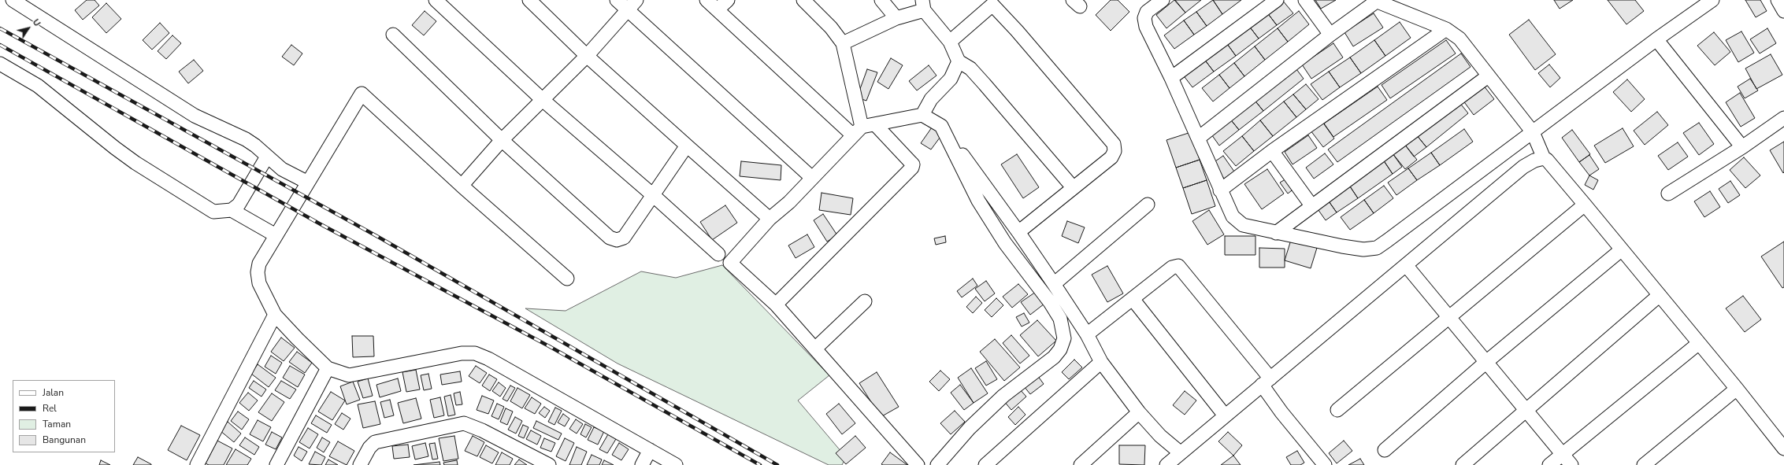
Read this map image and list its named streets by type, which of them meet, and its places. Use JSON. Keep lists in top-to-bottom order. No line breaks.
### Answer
{"legend":["Jalan","Rel","Taman","Bangunan"],"north":"top right"}
